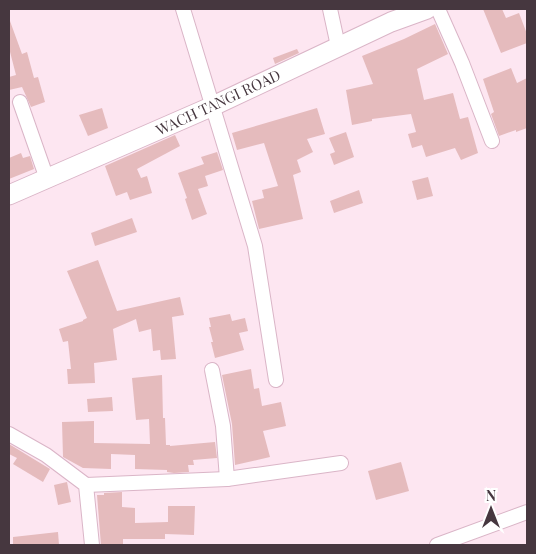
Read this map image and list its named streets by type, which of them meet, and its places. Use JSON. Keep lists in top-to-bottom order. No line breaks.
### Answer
{"streets":{"main road":["WACH TANGI ROAD"]},"north":"top"}
